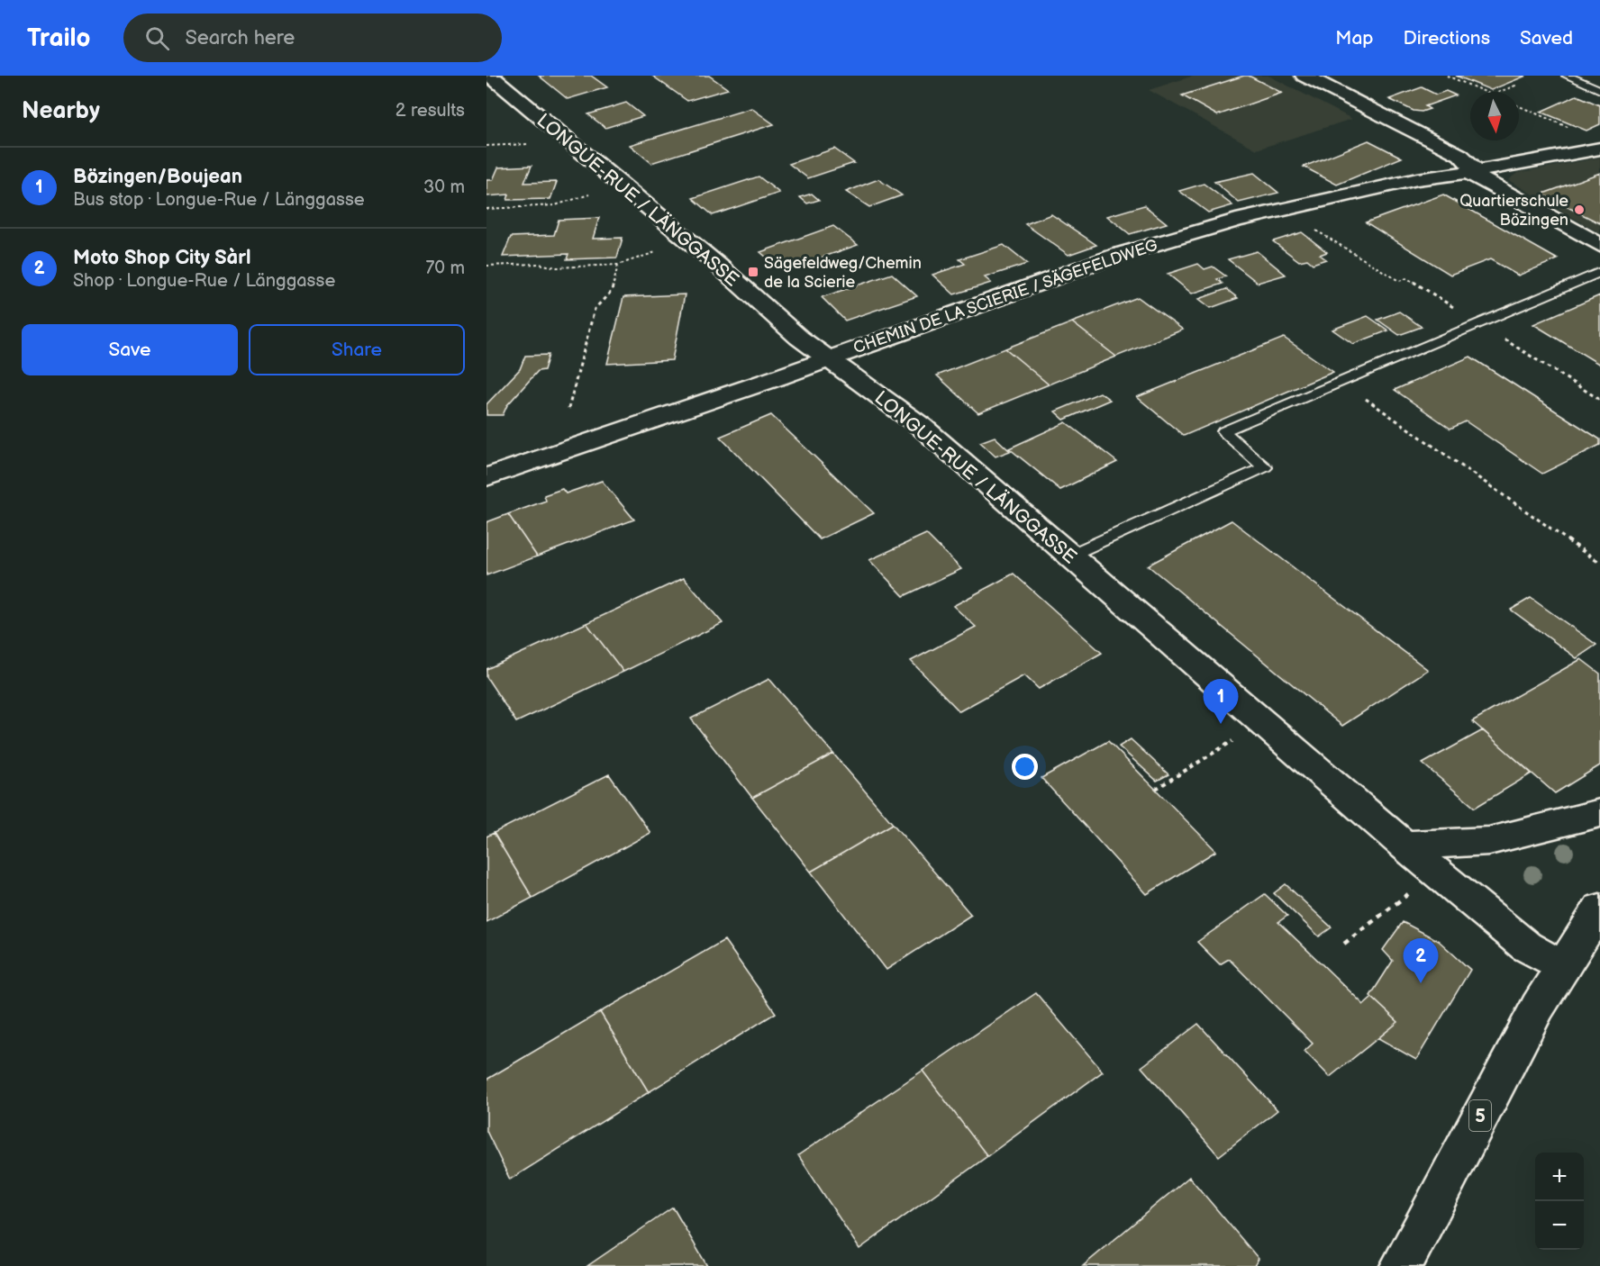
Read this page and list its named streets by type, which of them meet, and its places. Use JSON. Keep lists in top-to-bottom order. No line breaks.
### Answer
{"streets":{"street":["LONGUE-RUE / LÄNGGASSE","CHEMIN DE LA SCIERIE / SÄGEFELDWEG","5"]},"crossings":[["LONGUE-RUE / LÄNGGASSE","CHEMIN DE LA SCIERIE / SÄGEFELDWEG"],["LONGUE-RUE / LÄNGGASSE","5"]],"places":{"other":["Quartierschule Bözingen"],"transit":["Sägefeldweg/Chemin de la Scierie"]},"north":"bottom","page":{"header":"Trailo","search":"Search here","nav":["Map","Directions","Saved"],"heading":["Nearby","2 results"],"list":[{"mark":"1","name":"Bözingen/Boujean","note":"Bus stop · Longue-Rue / Länggasse","value":"30 m"},{"mark":"2","name":"Moto Shop City Sàrl","note":"Shop · Longue-Rue / Länggasse","value":"70 m"}],"buttons":["Save","Share"],"pins":["1","2"],"map_buttons":["+","−"]}}
